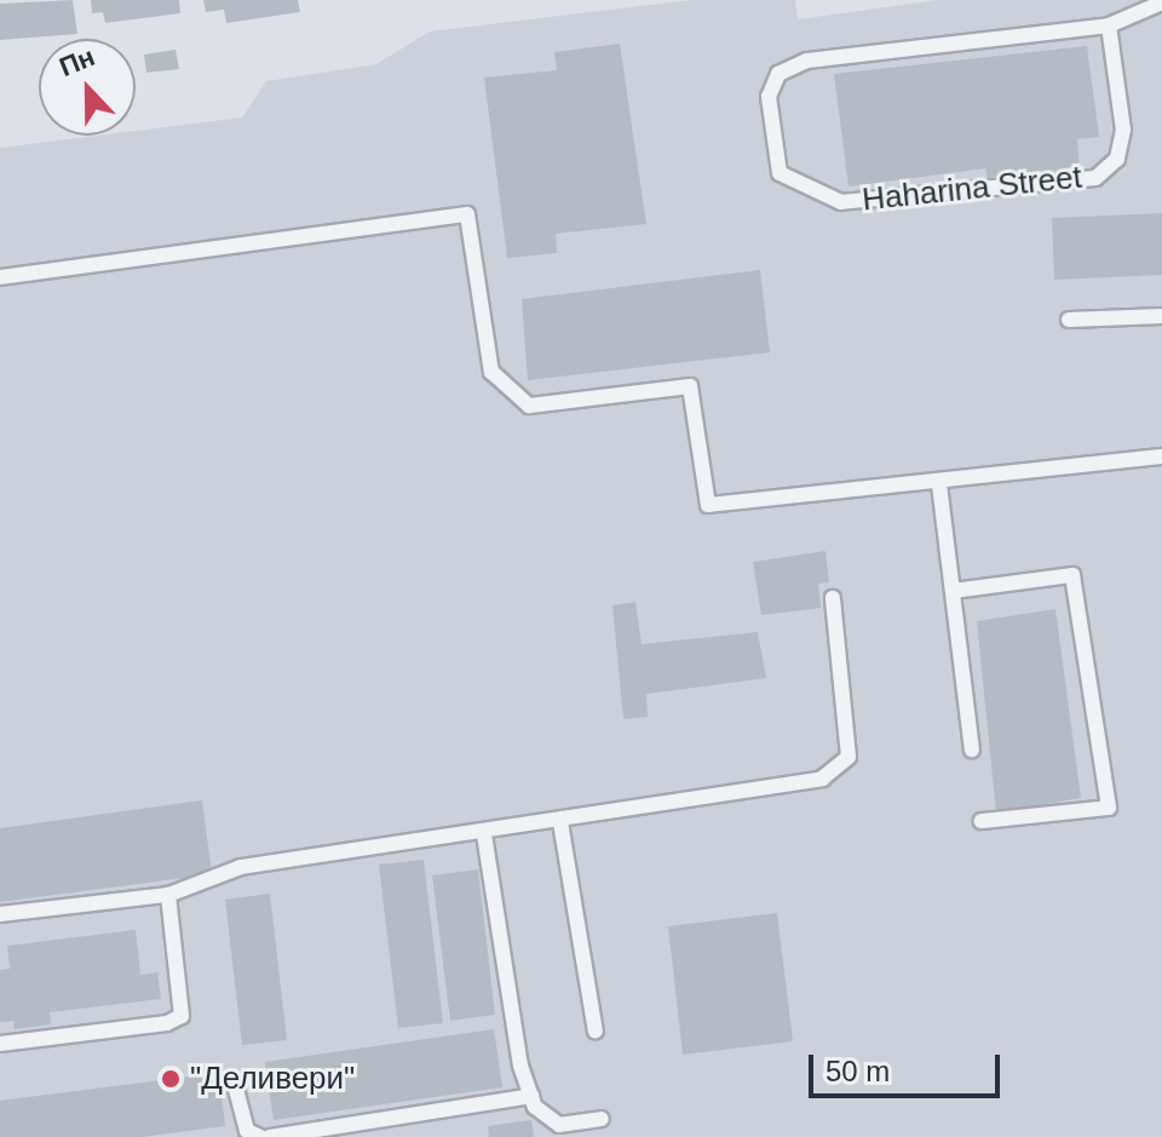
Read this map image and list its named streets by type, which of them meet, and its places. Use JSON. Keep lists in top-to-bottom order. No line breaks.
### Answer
{"streets":{"lane":["Haharina Street"]},"places":["\"Деливери\""],"scale_bar":"50 m","north":"top"}
